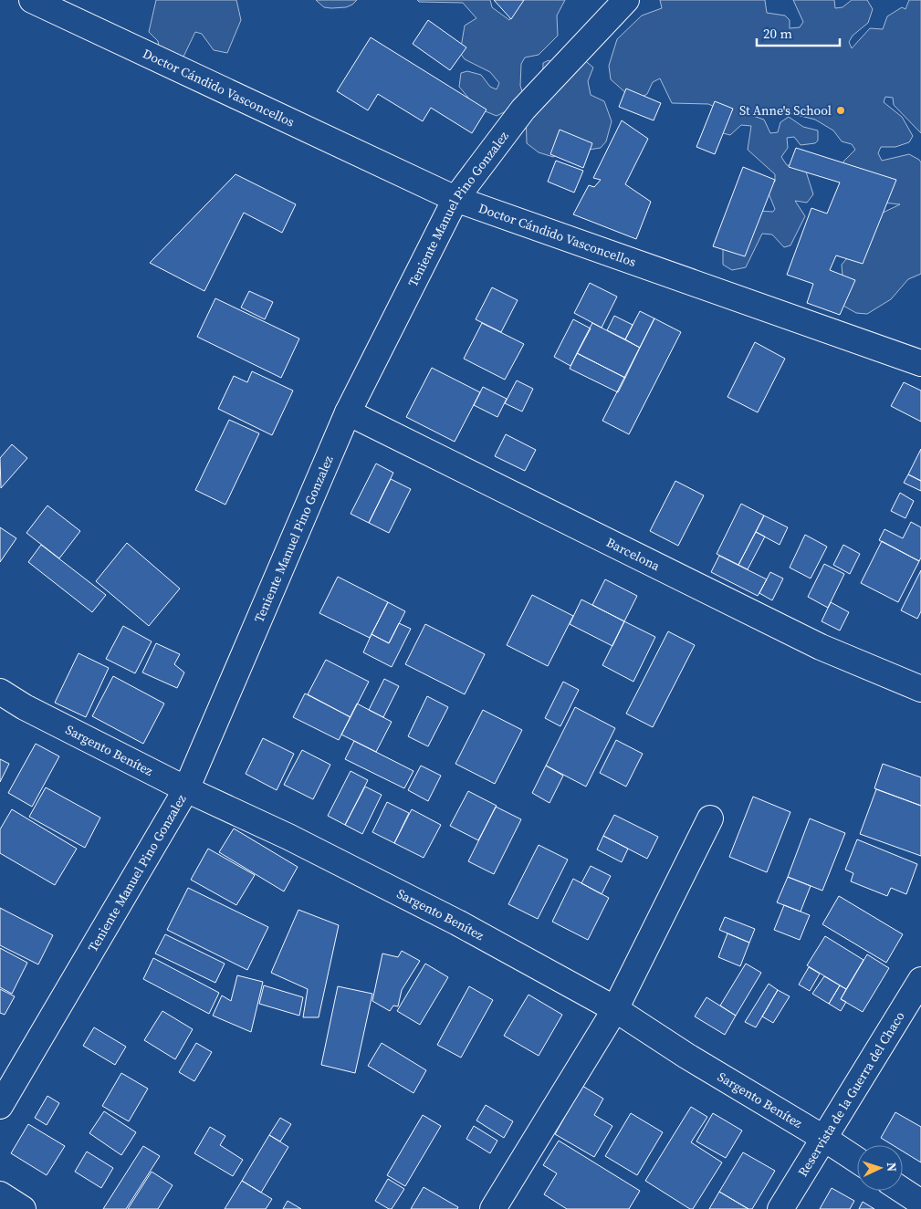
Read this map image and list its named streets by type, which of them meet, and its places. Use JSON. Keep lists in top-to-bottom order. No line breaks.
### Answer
{"streets":{"street":["Doctor Cándido Vasconcellos","Teniente Manuel Pino Gonzalez","Barcelona","Sargento Benítez","Reservista de la Guerra del Chaco"]},"crossings":[["Doctor Cándido Vasconcellos","Teniente Manuel Pino Gonzalez"],["Teniente Manuel Pino Gonzalez","Barcelona"],["Teniente Manuel Pino Gonzalez","Sargento Benítez"],["Sargento Benítez","Reservista de la Guerra del Chaco"]],"places":["St Anne's School"],"scale_bar":"20 m","north":"right"}
